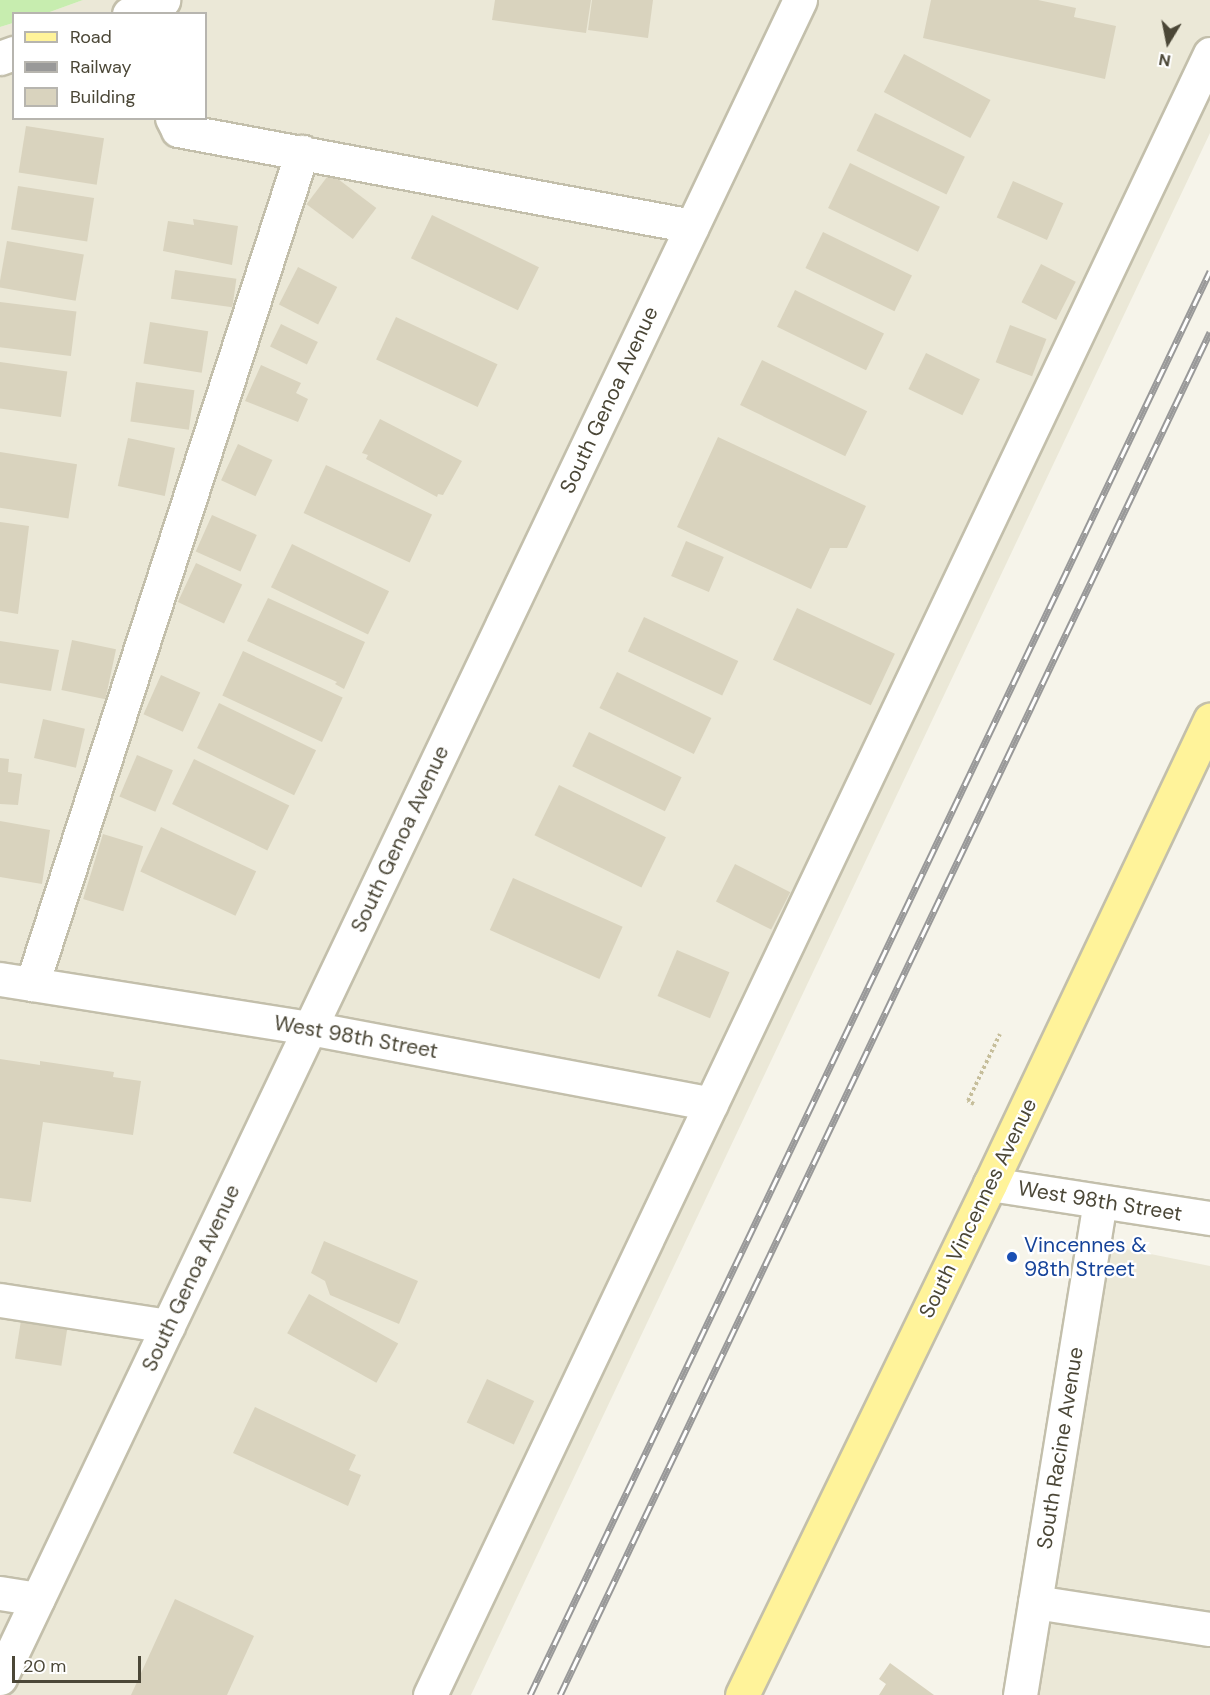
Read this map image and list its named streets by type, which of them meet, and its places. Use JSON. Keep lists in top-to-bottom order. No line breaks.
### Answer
{"streets":{"main road":["South Vincennes Avenue"],"street":["South Genoa Avenue","West 98th Street","South Racine Avenue"]},"crossings":[["South Genoa Avenue","West 98th Street"],["West 98th Street","South Vincennes Avenue"],["West 98th Street","South Racine Avenue"]],"places":["Vincennes & 98th Street"],"legend":["Road","Railway","Building"],"scale_bar":"20 m","north":"bottom"}
